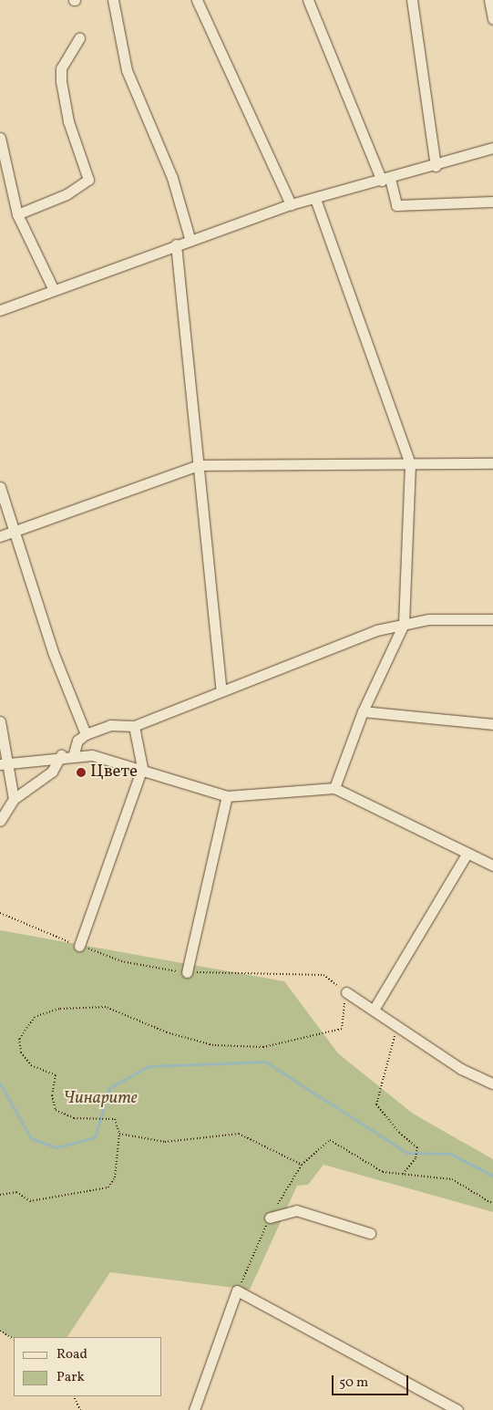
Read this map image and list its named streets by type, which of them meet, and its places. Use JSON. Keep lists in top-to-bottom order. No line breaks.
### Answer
{"parks":["Чинарите"],"places":["Цвете"],"legend":["Road","Park"],"scale_bar":"50 m"}
